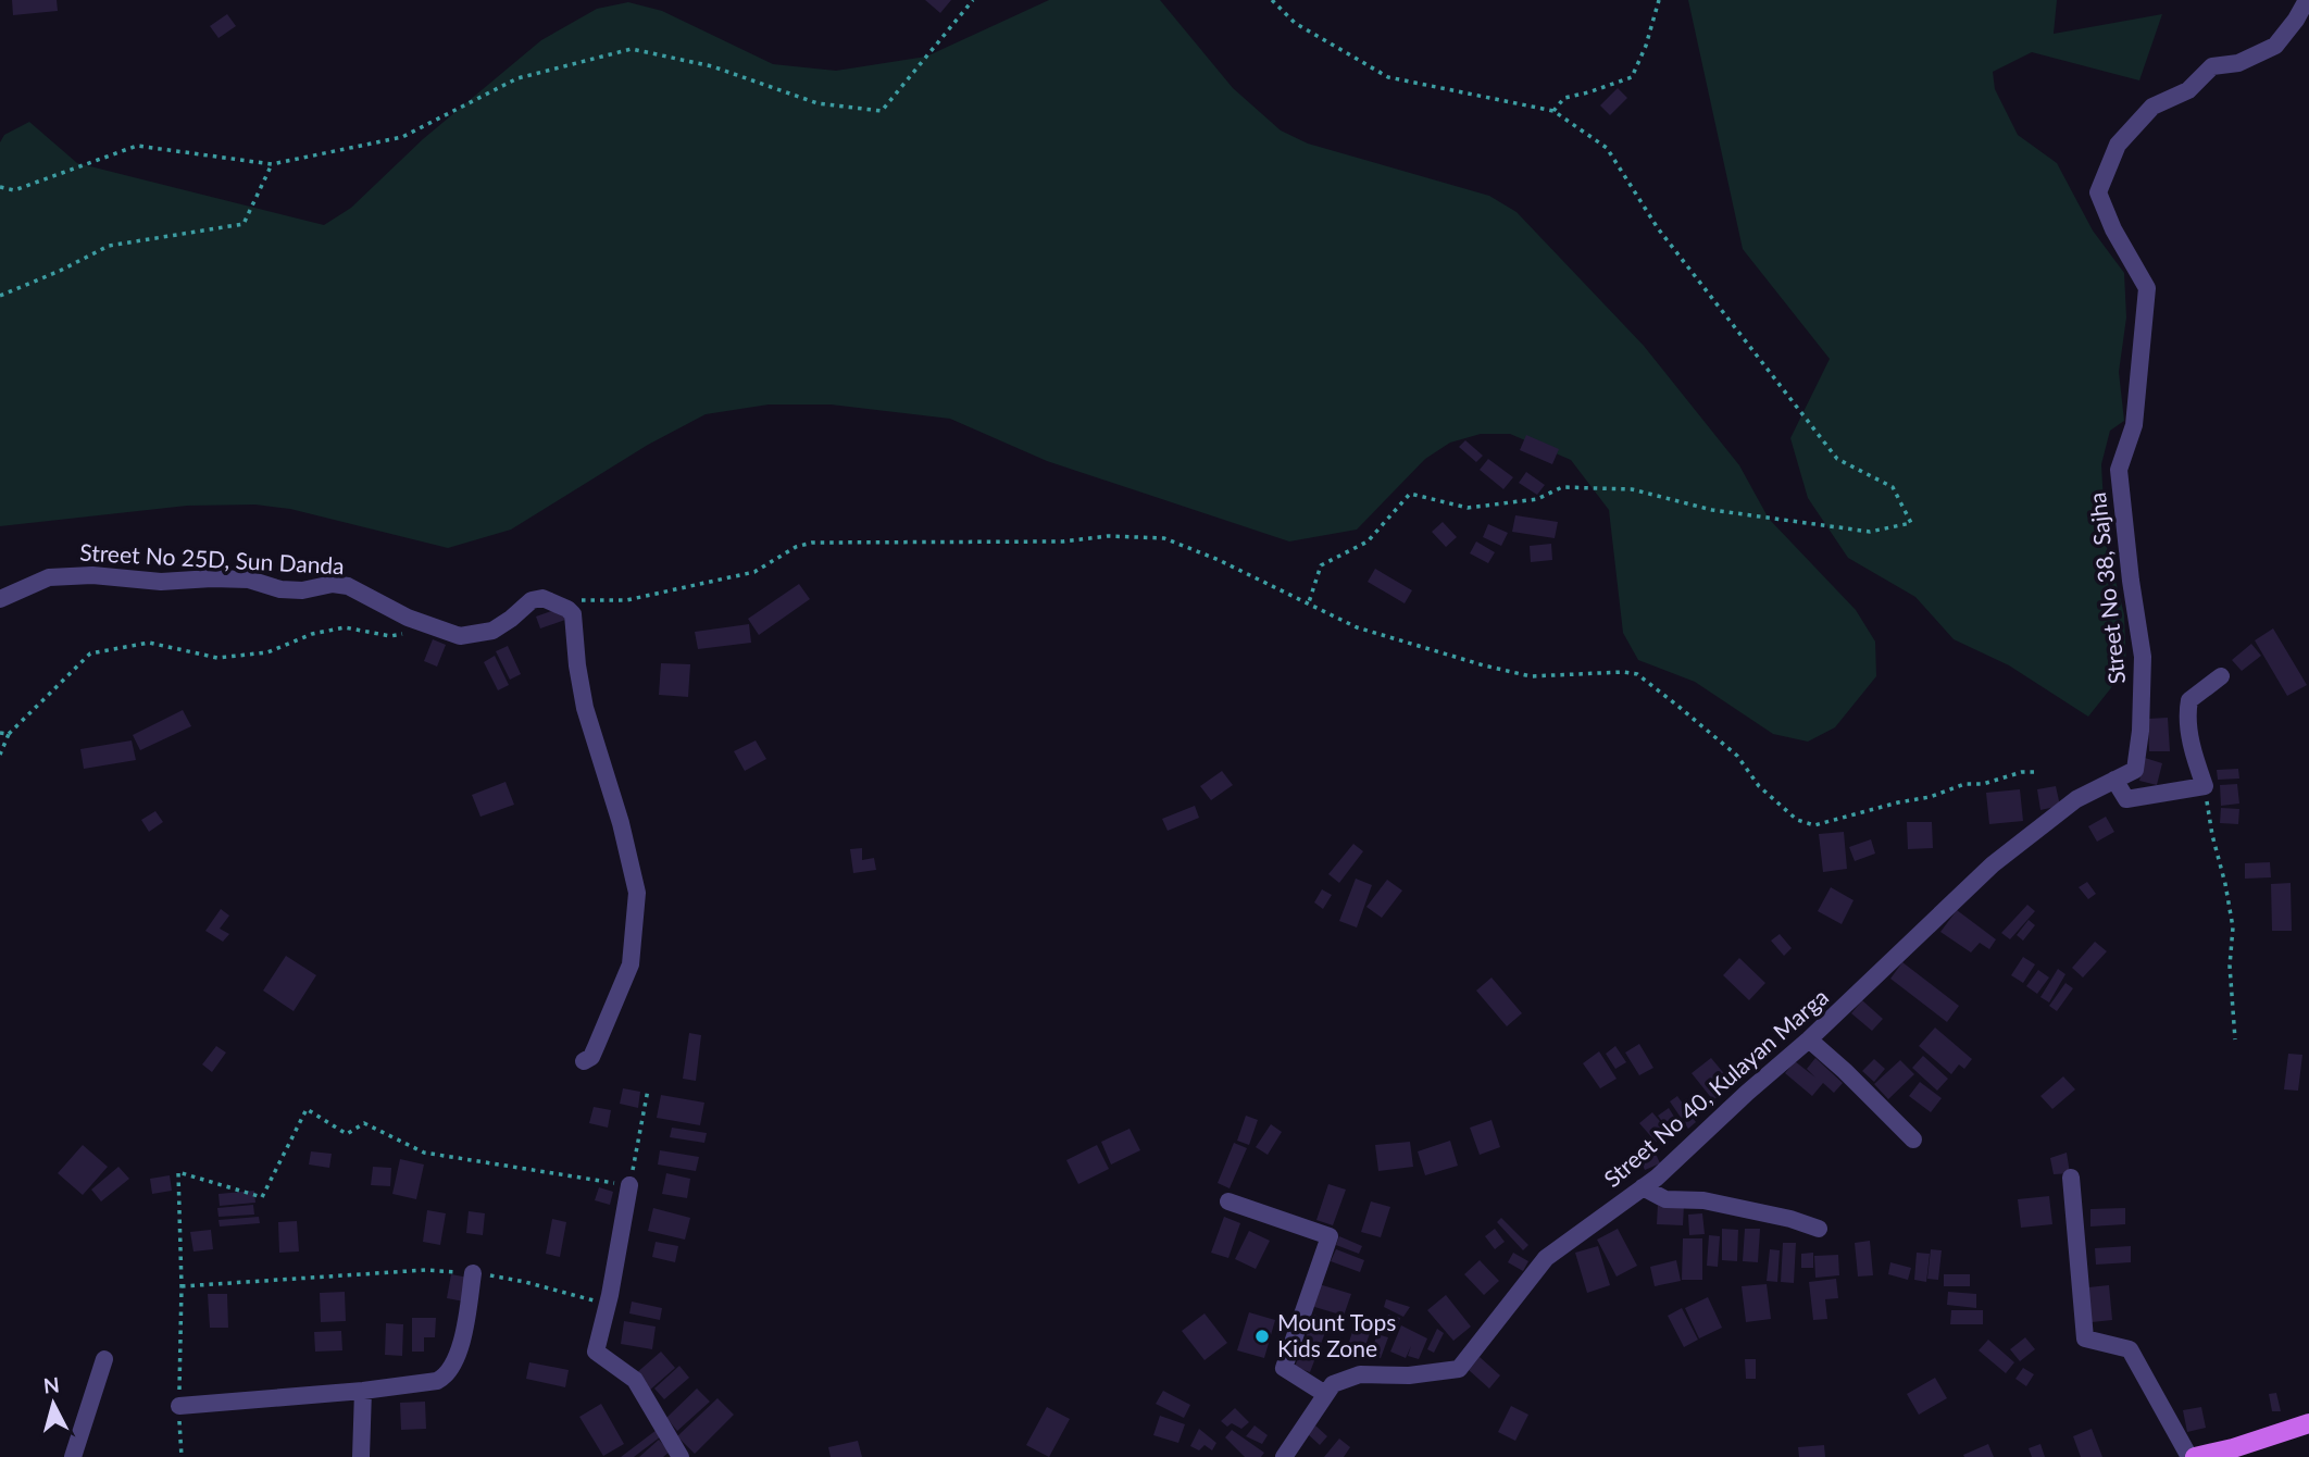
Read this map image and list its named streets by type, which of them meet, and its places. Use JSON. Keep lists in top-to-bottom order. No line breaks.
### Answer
{"streets":{"street":["Street No 25D, Sun Danda","Street No 38, Sajha","Street No 40, Kulayan Marga"]},"crossings":[["Street No 38, Sajha","Street No 40, Kulayan Marga"]],"places":["Mount Tops Kids Zone"],"north":"top"}
